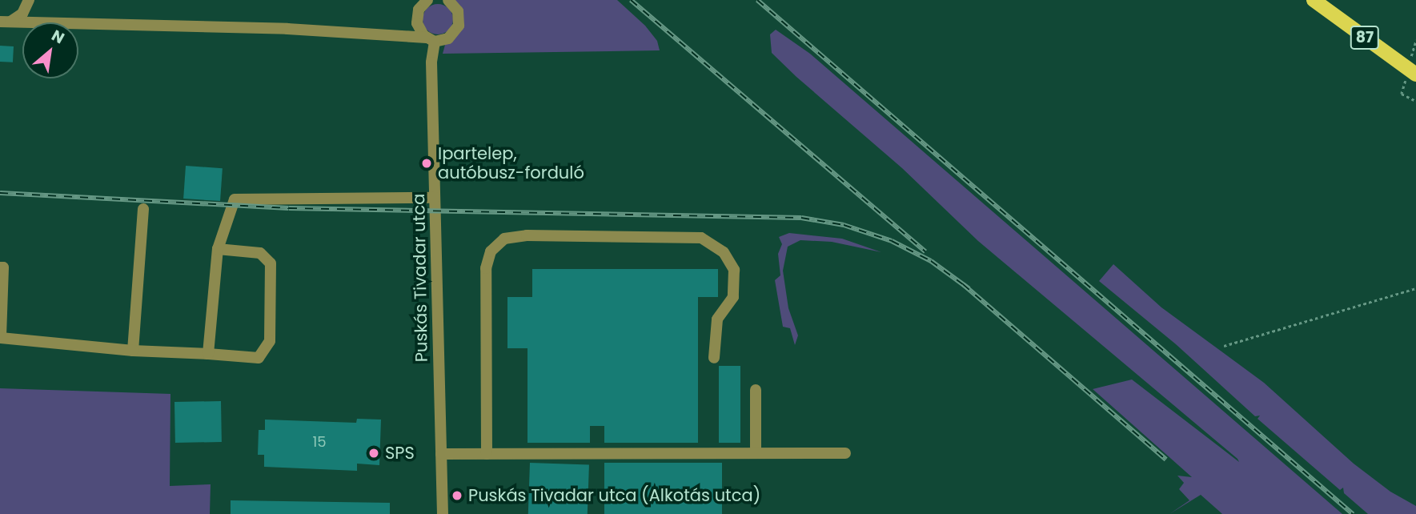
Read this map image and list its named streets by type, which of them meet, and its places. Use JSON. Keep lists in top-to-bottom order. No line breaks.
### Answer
{"streets":{"main road":["87"],"street":["Puskás Tivadar utca"]},"places":["Ipartelep, autóbusz-forduló","SPS","Puskás Tivadar utca (Alkotás utca)"],"house_numbers":["15"],"north":"top right"}
